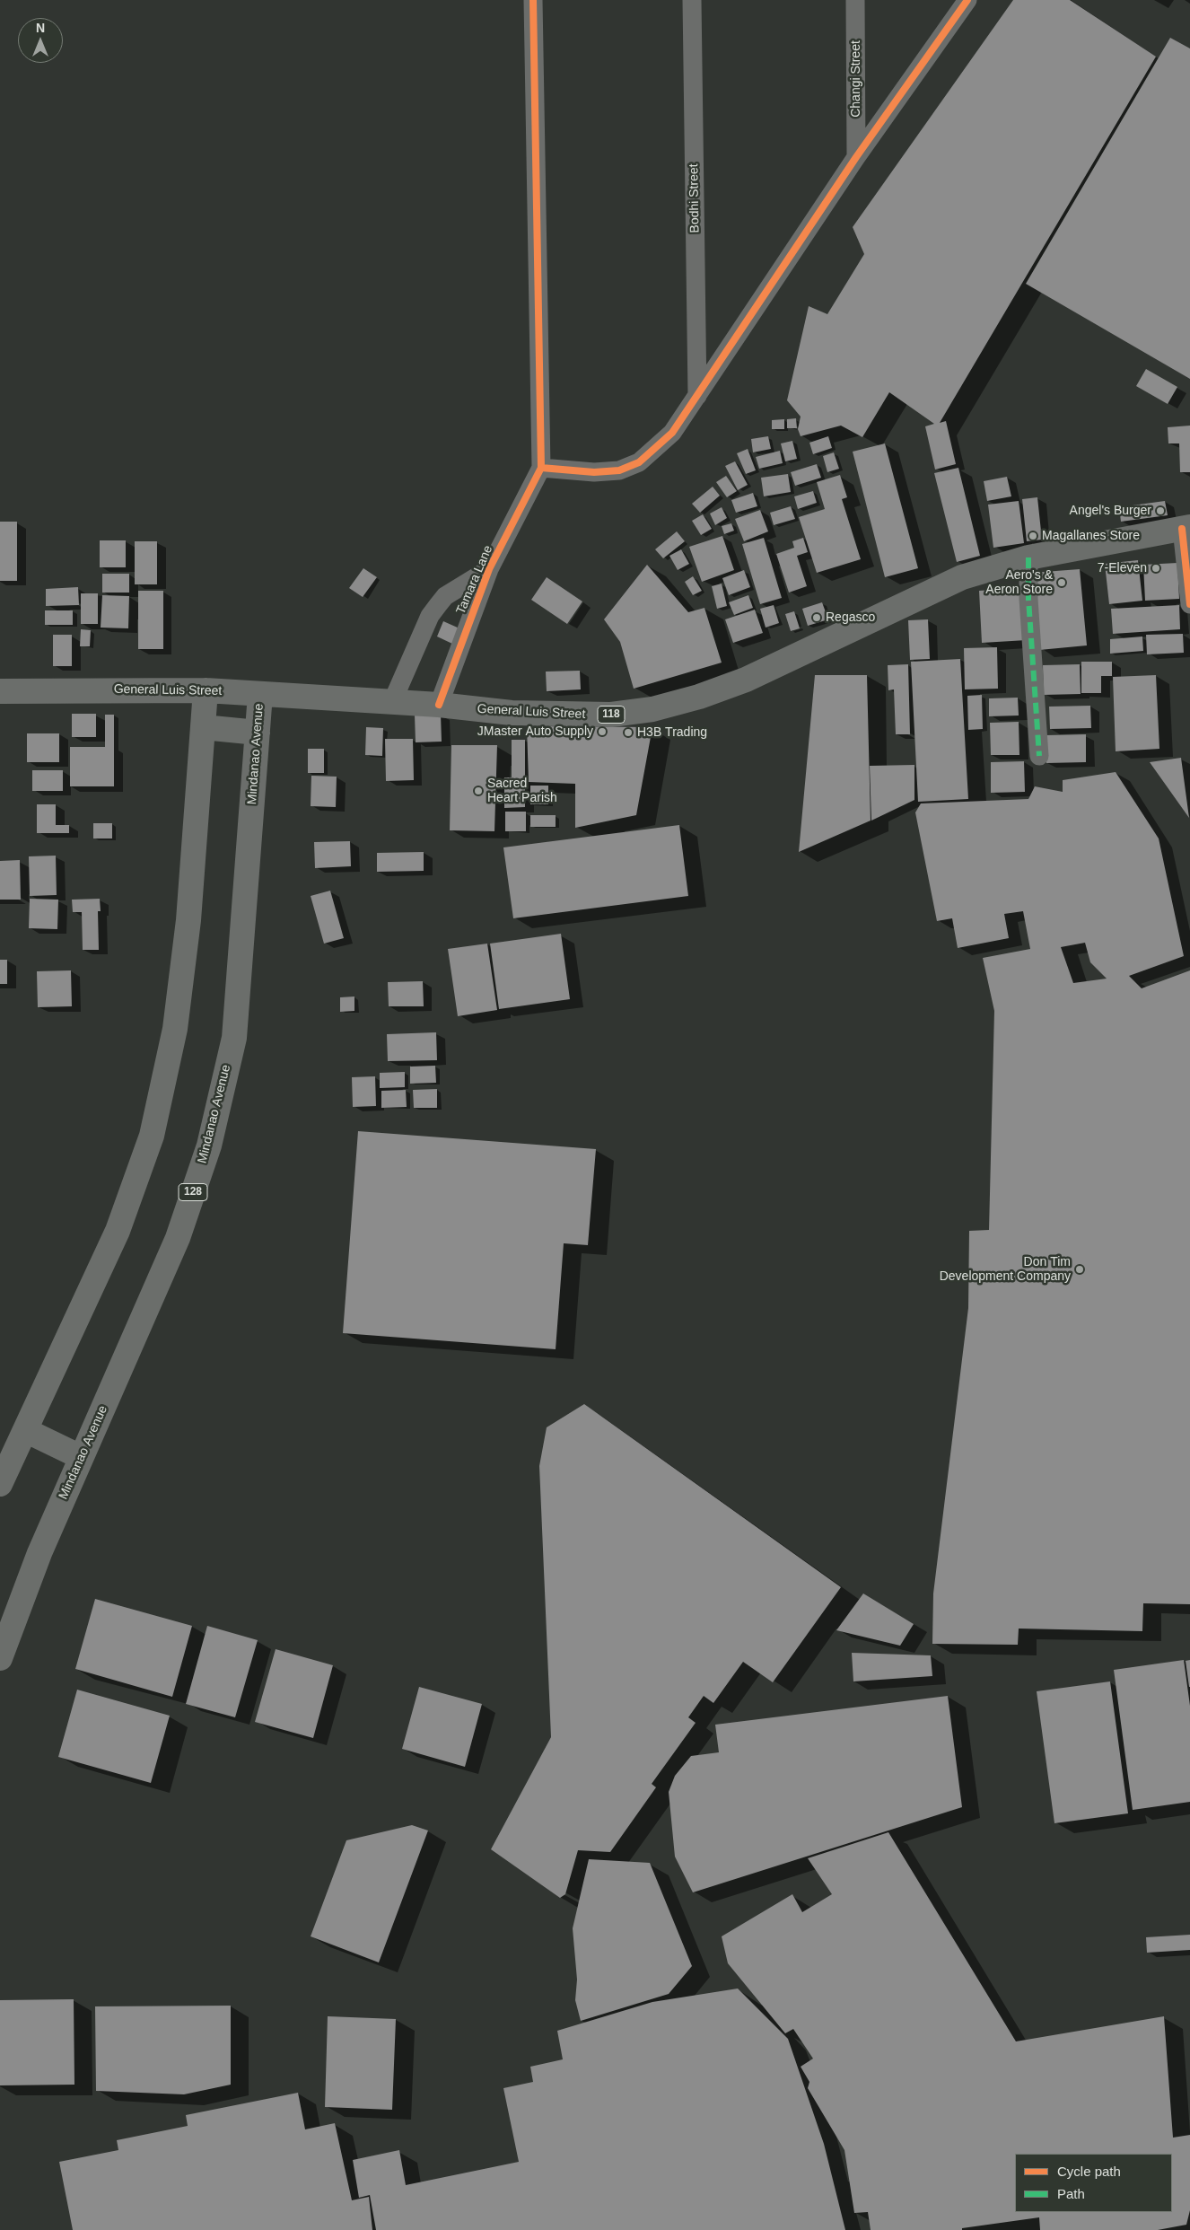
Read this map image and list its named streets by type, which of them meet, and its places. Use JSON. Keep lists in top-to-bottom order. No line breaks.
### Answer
{"streets":{"main road":["General Luis Street","118","Mindanao Avenue","128"],"street":["Changi Street","Bodhi Street","Tamara Lane"]},"crossings":[["Tamara Lane","General Luis Street"],["General Luis Street","Mindanao Avenue"]],"places":["Angel's Burger","Magallanes Store","7-Eleven","Aero's & Aeron Store","Regasco","JMaster Auto Supply","H3B Trading","Sacred Heart Parish","Don Tim Development Company"],"legend":["Cycle path","Path"],"north":"top"}
